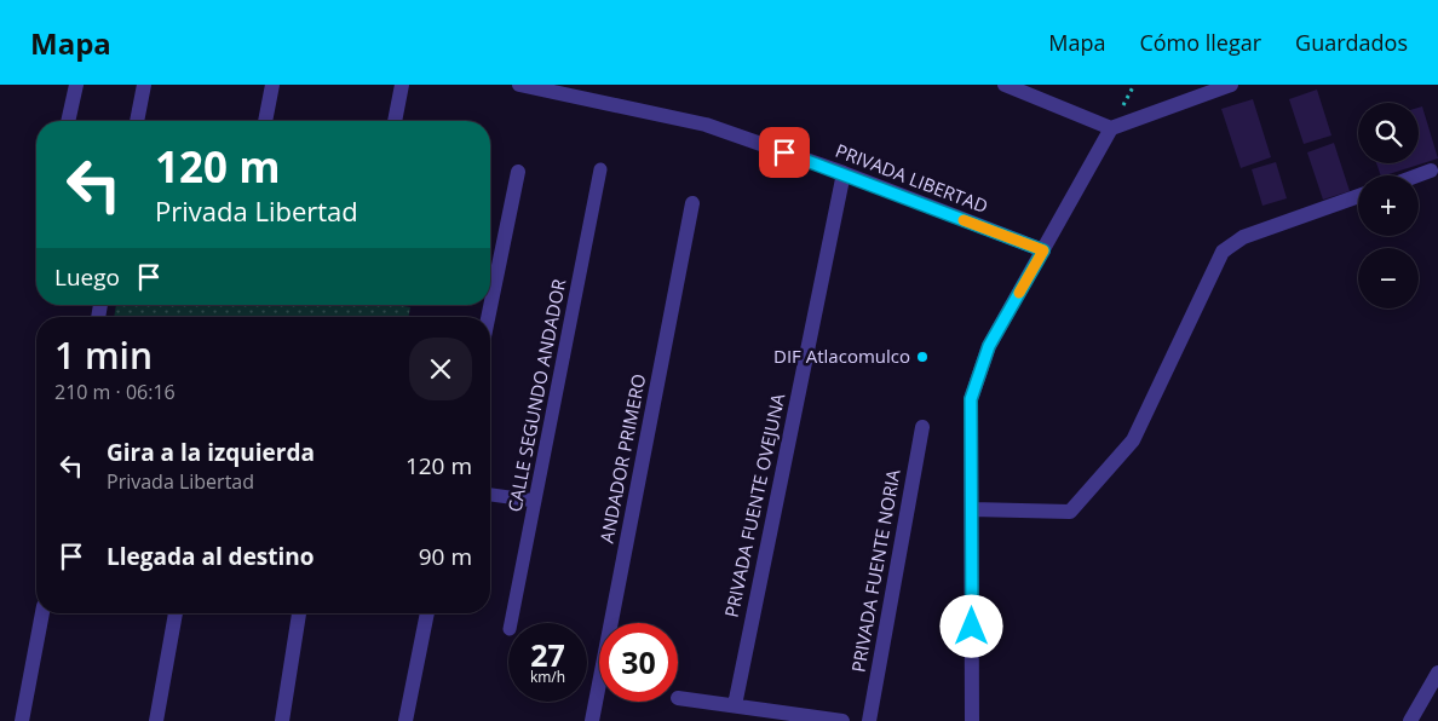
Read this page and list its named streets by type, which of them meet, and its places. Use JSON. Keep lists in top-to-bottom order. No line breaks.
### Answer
{"streets":{"street":["PRIVADA LIBERTAD","CALLE SEGUNDO ANDADOR","ANDADOR PRIMERO","PRIVADA FUENTE OVEJUNA","PRIVADA FUENTE NORIA"]},"crossings":[["PRIVADA LIBERTAD","PRIVADA FUENTE OVEJUNA"]],"places":["DIF Atlacomulco"],"page":{"header":"Mapa","nav":["Mapa","Cómo llegar","Guardados"],"map_buttons":["+","−"],"turn":["120 m","Privada Libertad"],"then":"Luego","heading":["1 min","210 m · 06:16"],"list":[{"name":"Gira a la izquierda","note":"Privada Libertad","value":"120 m"},{"name":"Llegada al destino","value":"90 m"}],"speed":"27 km/h","limit":"30"}}
